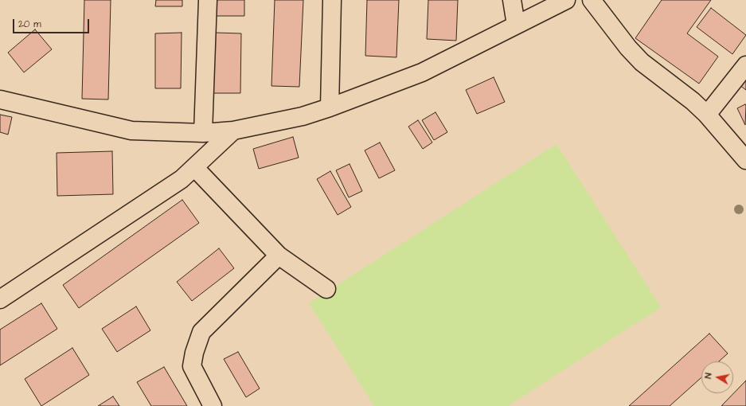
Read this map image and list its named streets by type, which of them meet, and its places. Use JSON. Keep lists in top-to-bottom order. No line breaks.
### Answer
{"scale_bar":"20 m","north":"left"}
